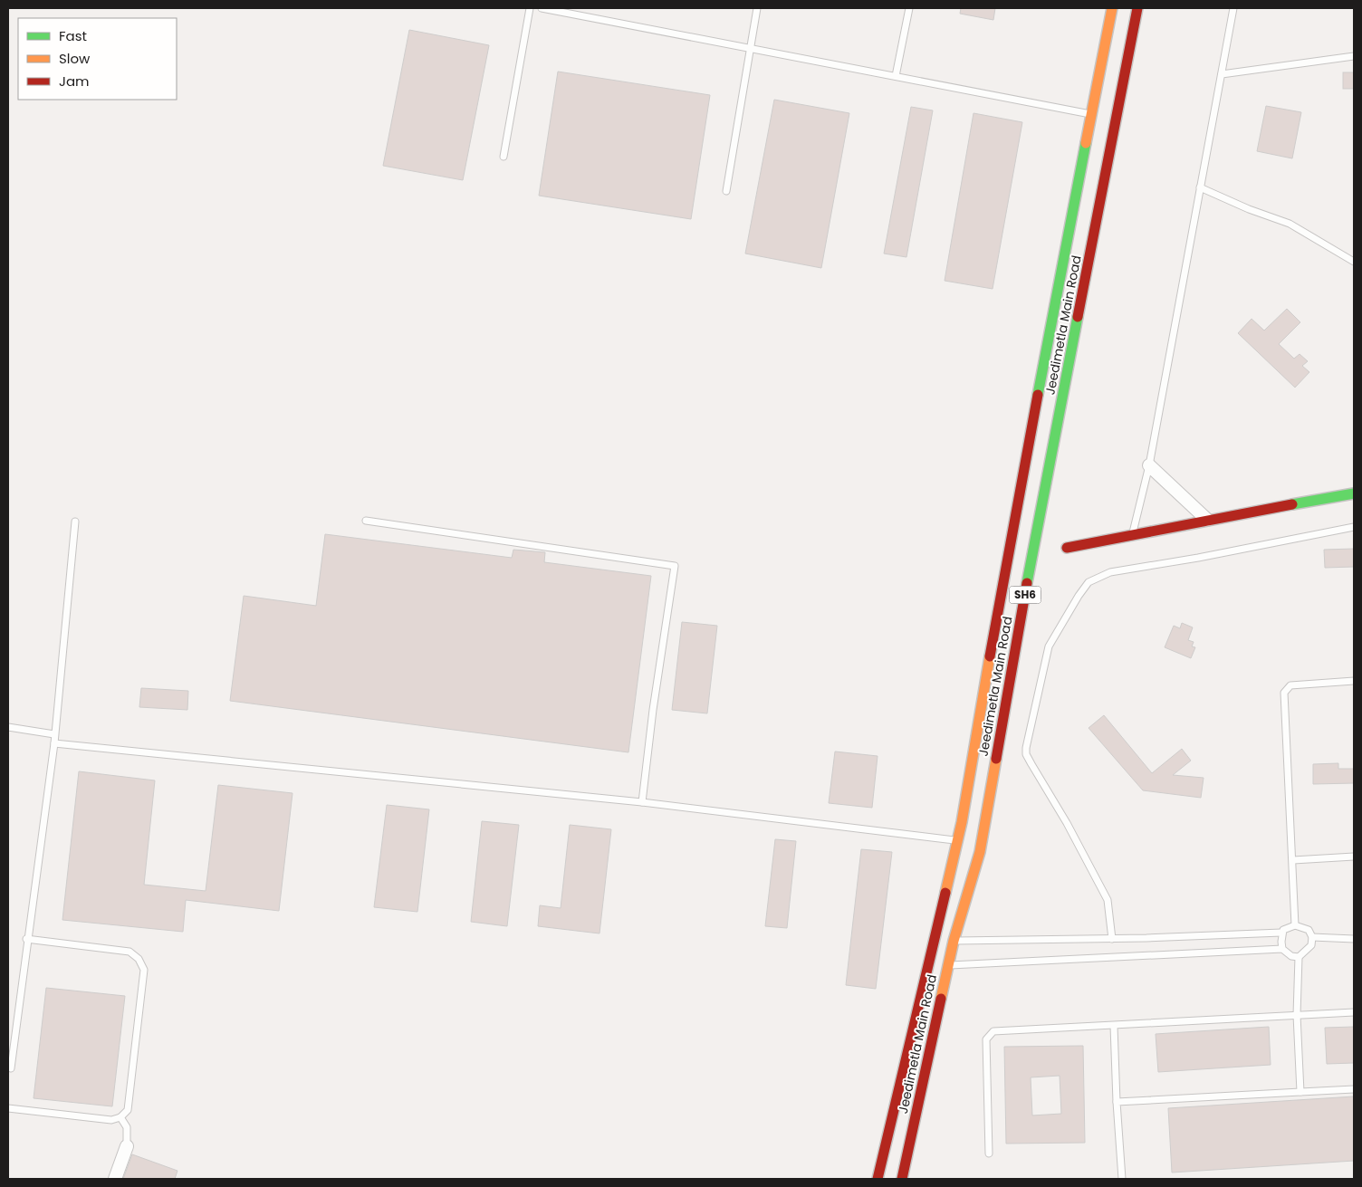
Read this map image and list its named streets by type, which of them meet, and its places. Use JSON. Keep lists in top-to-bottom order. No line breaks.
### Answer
{"streets":{"main road":["Jeedimetla Main Road","SH6"]},"legend":["Fast","Slow","Jam"]}
